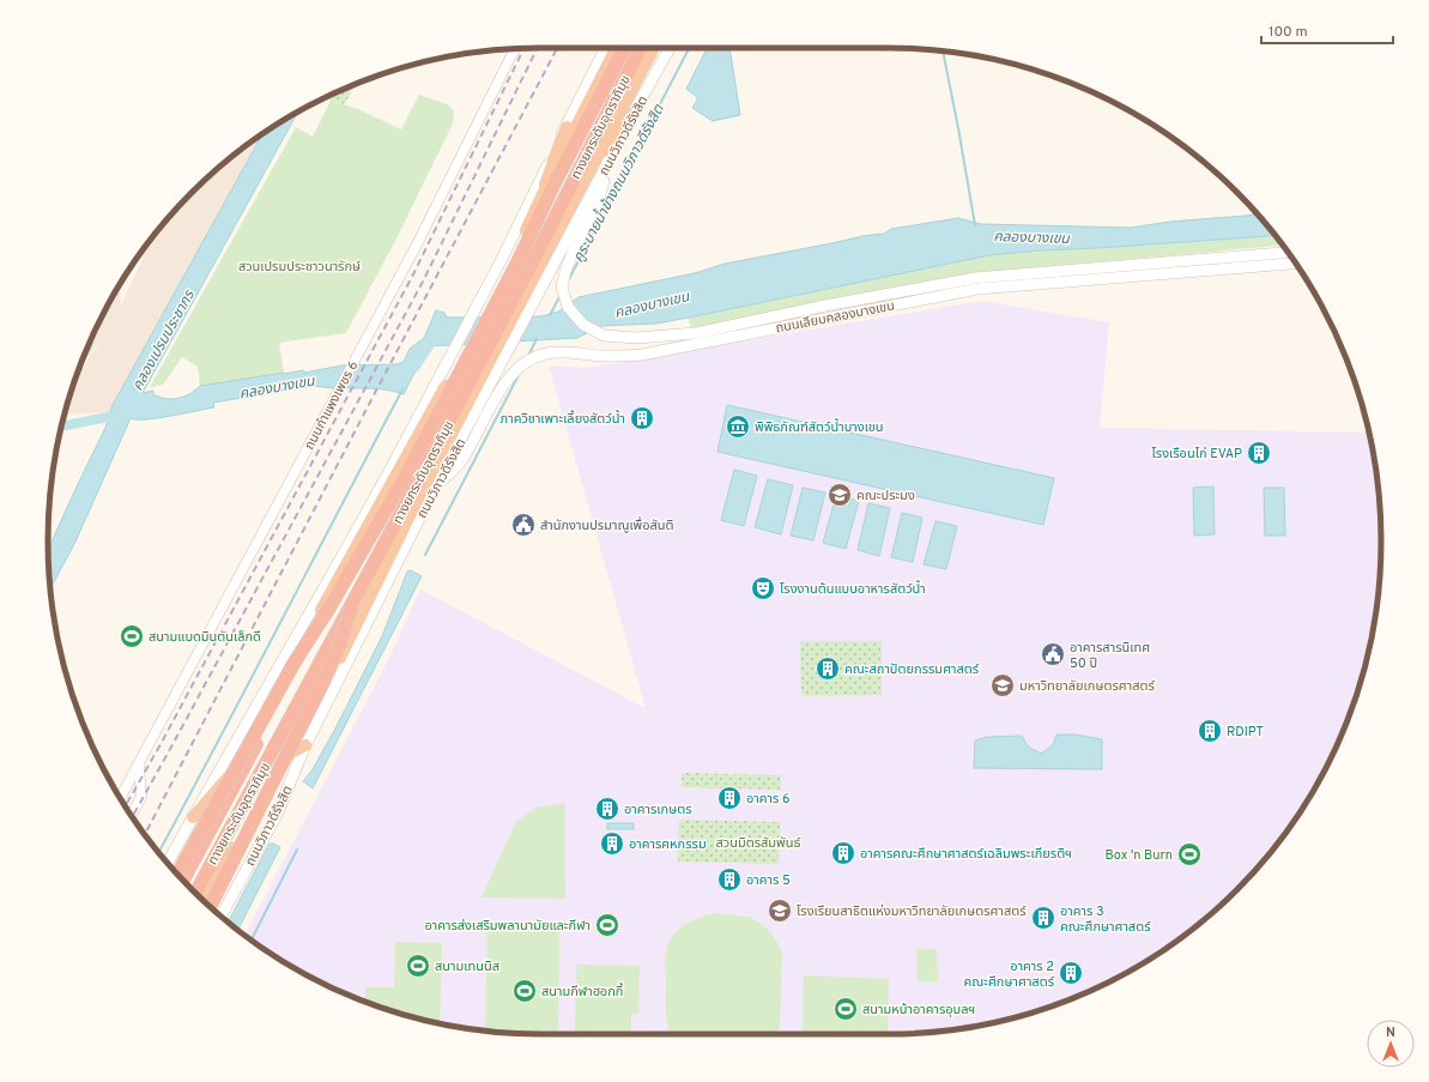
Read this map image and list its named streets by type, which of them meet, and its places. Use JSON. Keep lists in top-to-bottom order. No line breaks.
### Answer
{"streets":{"highway":["ทางยกระดับอุตราภิมุข","ถนนวิภาวดีรังสิต"],"main road":["ถนนเลียบคลองบางเขน"],"street":["ถนนกำแพงเพชร 6"]},"crossings":[["ถนนวิภาวดีรังสิต","ถนนเลียบคลองบางเขน"]],"water":["คูระบายน้ำข้างถนนวิภาวดีรังสิต","คลองบางเขน","คลองเปรมประชากร"],"parks":["สวนเปรมประชาวนารักษ์","สวนมิตรสัมพันธ์"],"places":{"building":["ภาควิชาเพาะเลี้ยงสัตว์น้ำ","โรงเรือนไก่ EVAP","คณะสถาปัตยกรรมศาสตร์","RDIPT","อาคาร 6","อาคารเกษตร","อาคารคหกรรม","อาคารคณะศึกษาศาสตร์เฉลิมพระเกียรติฯ","อาคาร 5","อาคาร 3 คณะศึกษาศาสตร์","อาคาร 2 คณะศึกษาศาสตร์"],"museum":["พิพิธภัณฑ์สัตว์น้ำบางเขน"],"school or university":["คณะประมง","มหาวิทยาลัยเกษตรศาสตร์","โรงเรียนสาธิตแห่งมหาวิทยาลัยเกษตรศาสตร์"],"public building":["สำนักงานปรมาณูเพื่อสันติ","อาคารสารนิเทศ 50 ปี"],"theatre":["โรงงานต้นแบบอาหารสัตว์น้ำ"],"sports":["สนามแบดมินตันเล็กดี","Box 'n Burn","อาคารส่งเสริมพลานามัยและกีฬา","สนามเทนนิส","สนามกีฬาฮอกกี้","สนามหน้าอาคารอุบลฯ"]},"scale_bar":"100 m","north":"top"}
